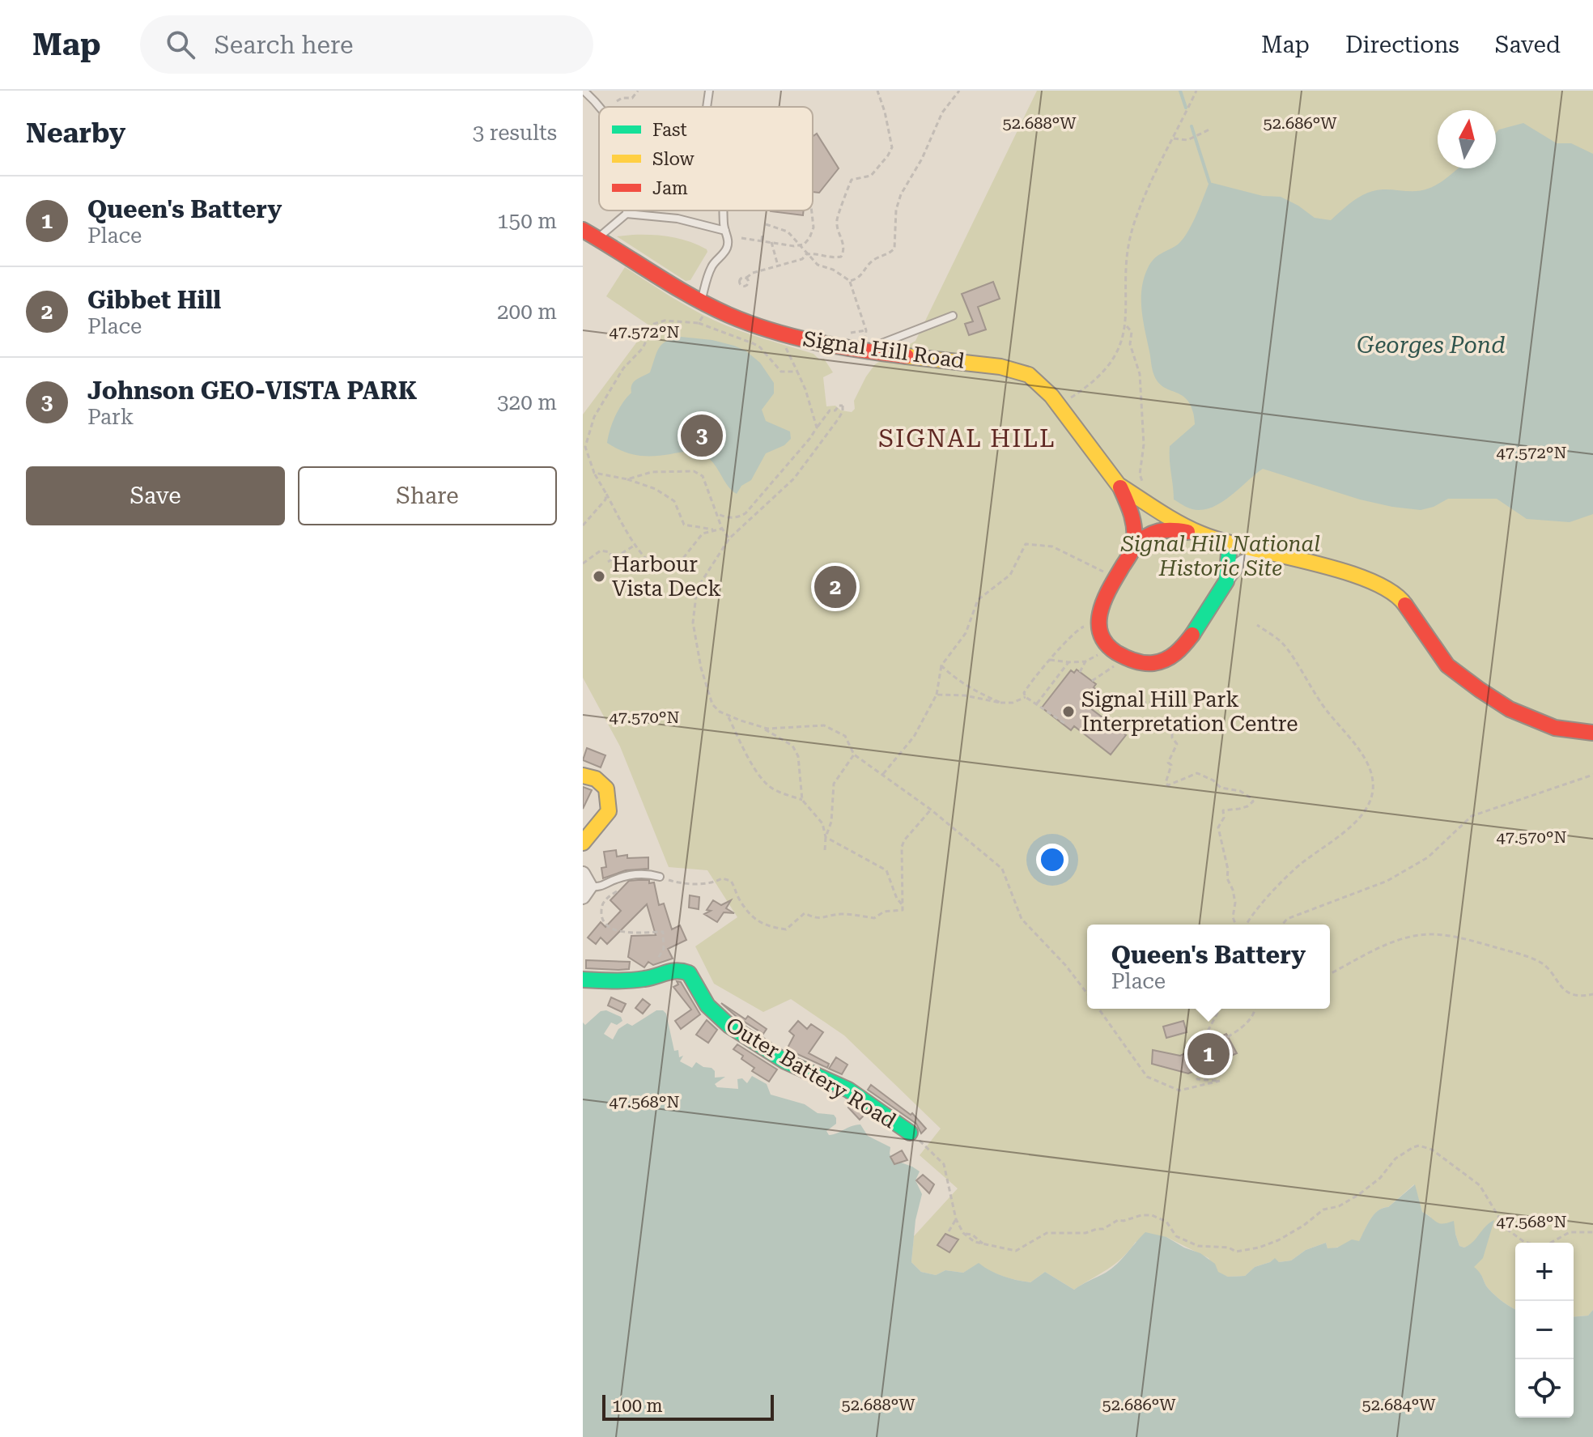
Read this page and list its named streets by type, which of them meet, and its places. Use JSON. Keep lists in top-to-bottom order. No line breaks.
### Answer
{"streets":{"street":["Signal Hill Road","Outer Battery Road"]},"districts":["SIGNAL HILL"],"water":["Georges Pond"],"parks":["Signal Hill National Historic Site"],"places":["Harbour Vista Deck","Signal Hill Park Interpretation Centre"],"legend":["Fast","Slow","Jam"],"scale_bar":"100 m","north":"top","page":{"header":"Map","search":"Search here","nav":["Map","Directions","Saved"],"heading":["Nearby","3 results"],"list":[{"mark":"1","name":"Queen's Battery","note":"Place","value":"150 m"},{"mark":"2","name":"Gibbet Hill","note":"Place","value":"200 m"},{"mark":"3","name":"Johnson GEO-VISTA PARK","note":"Park","value":"320 m"}],"pins":["3","2","1"],"buttons":["Save","Share"],"popup":["Queen's Battery","Place"],"map_buttons":["+","−"],"scale":"100 m"},"coordinates":["52.688°W","52.686°W","47.572°N","47.570°N","47.568°N","52.684°W"]}
